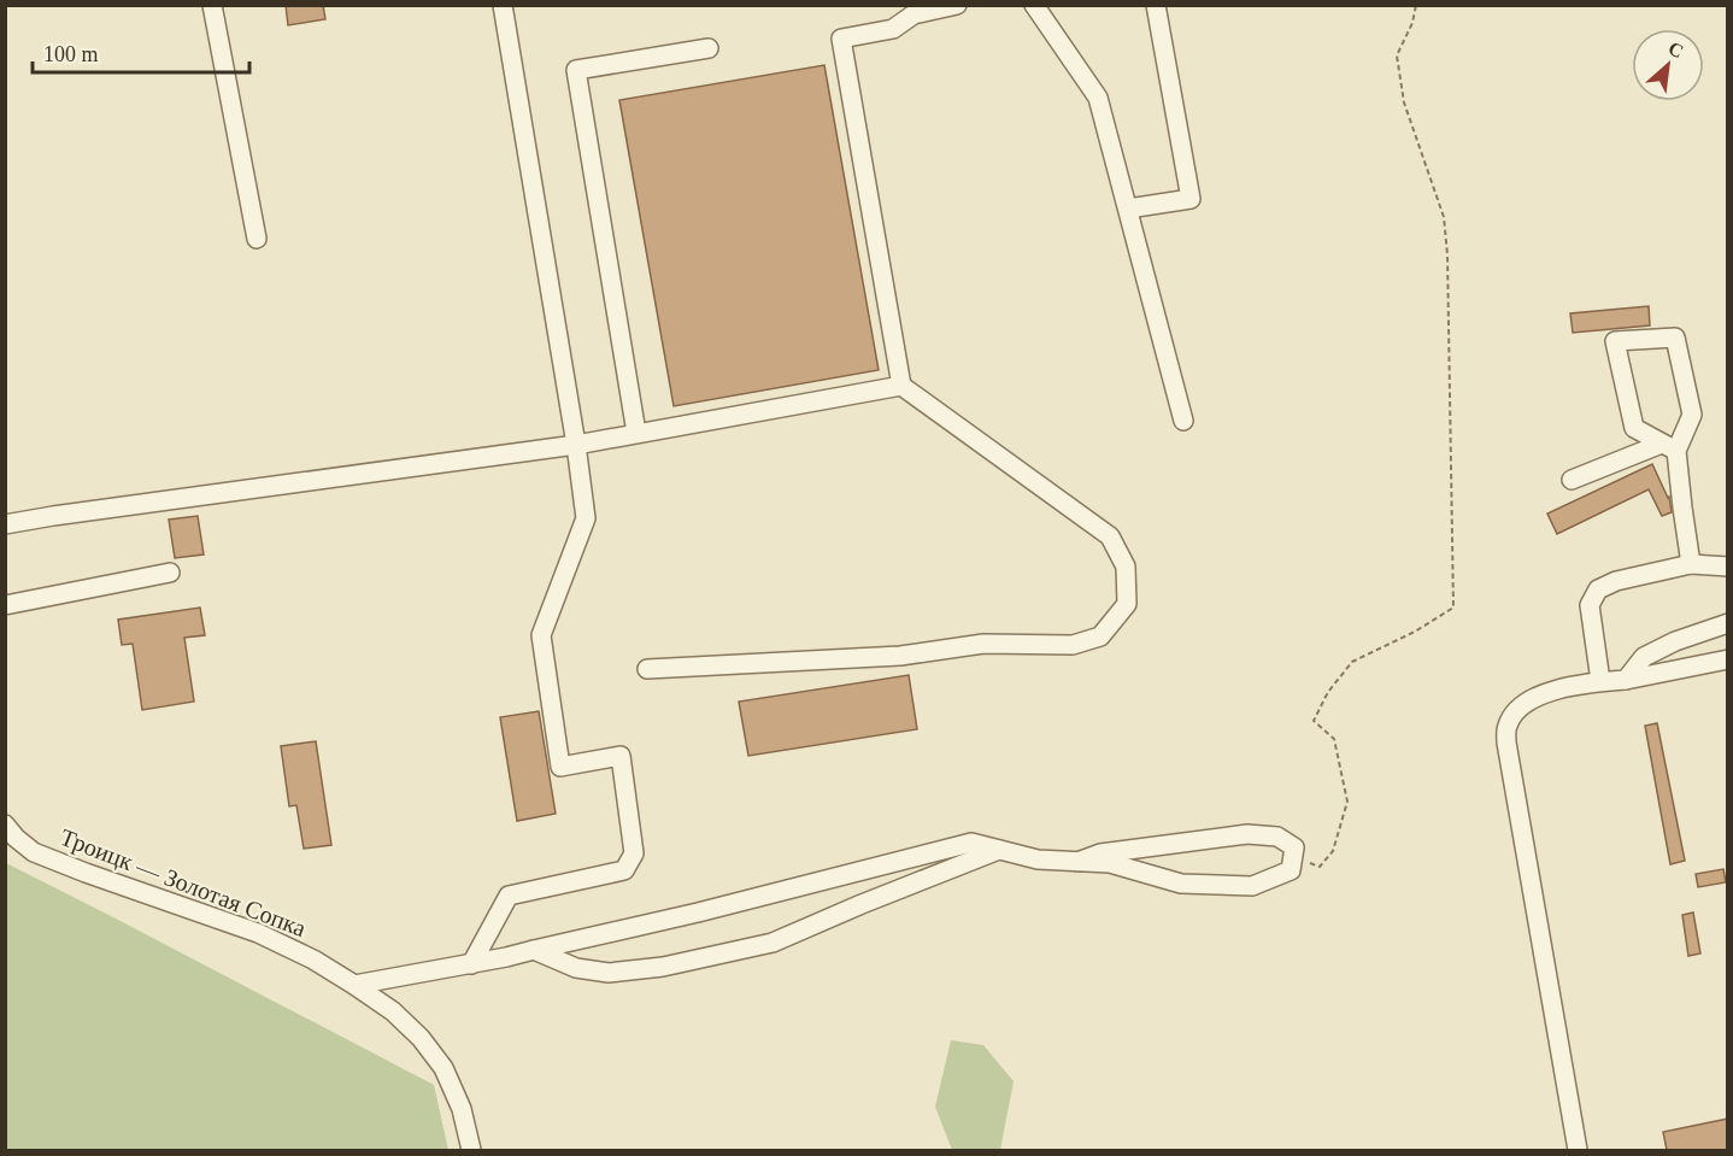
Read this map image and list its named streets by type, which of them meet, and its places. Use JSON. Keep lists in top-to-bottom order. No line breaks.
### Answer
{"streets":{"street":["Троицк — Золотая Сопка"]},"scale_bar":"100 m","north":"top right"}
